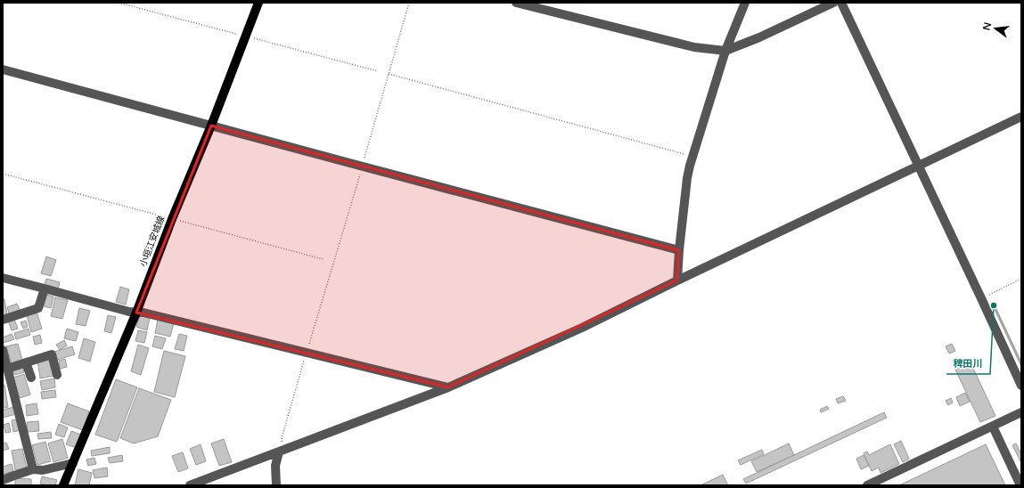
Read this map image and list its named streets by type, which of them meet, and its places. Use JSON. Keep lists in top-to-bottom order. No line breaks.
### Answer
{"streets":{"main road":["小垣江安城線"]},"places":["稗田川"],"north":"left"}
